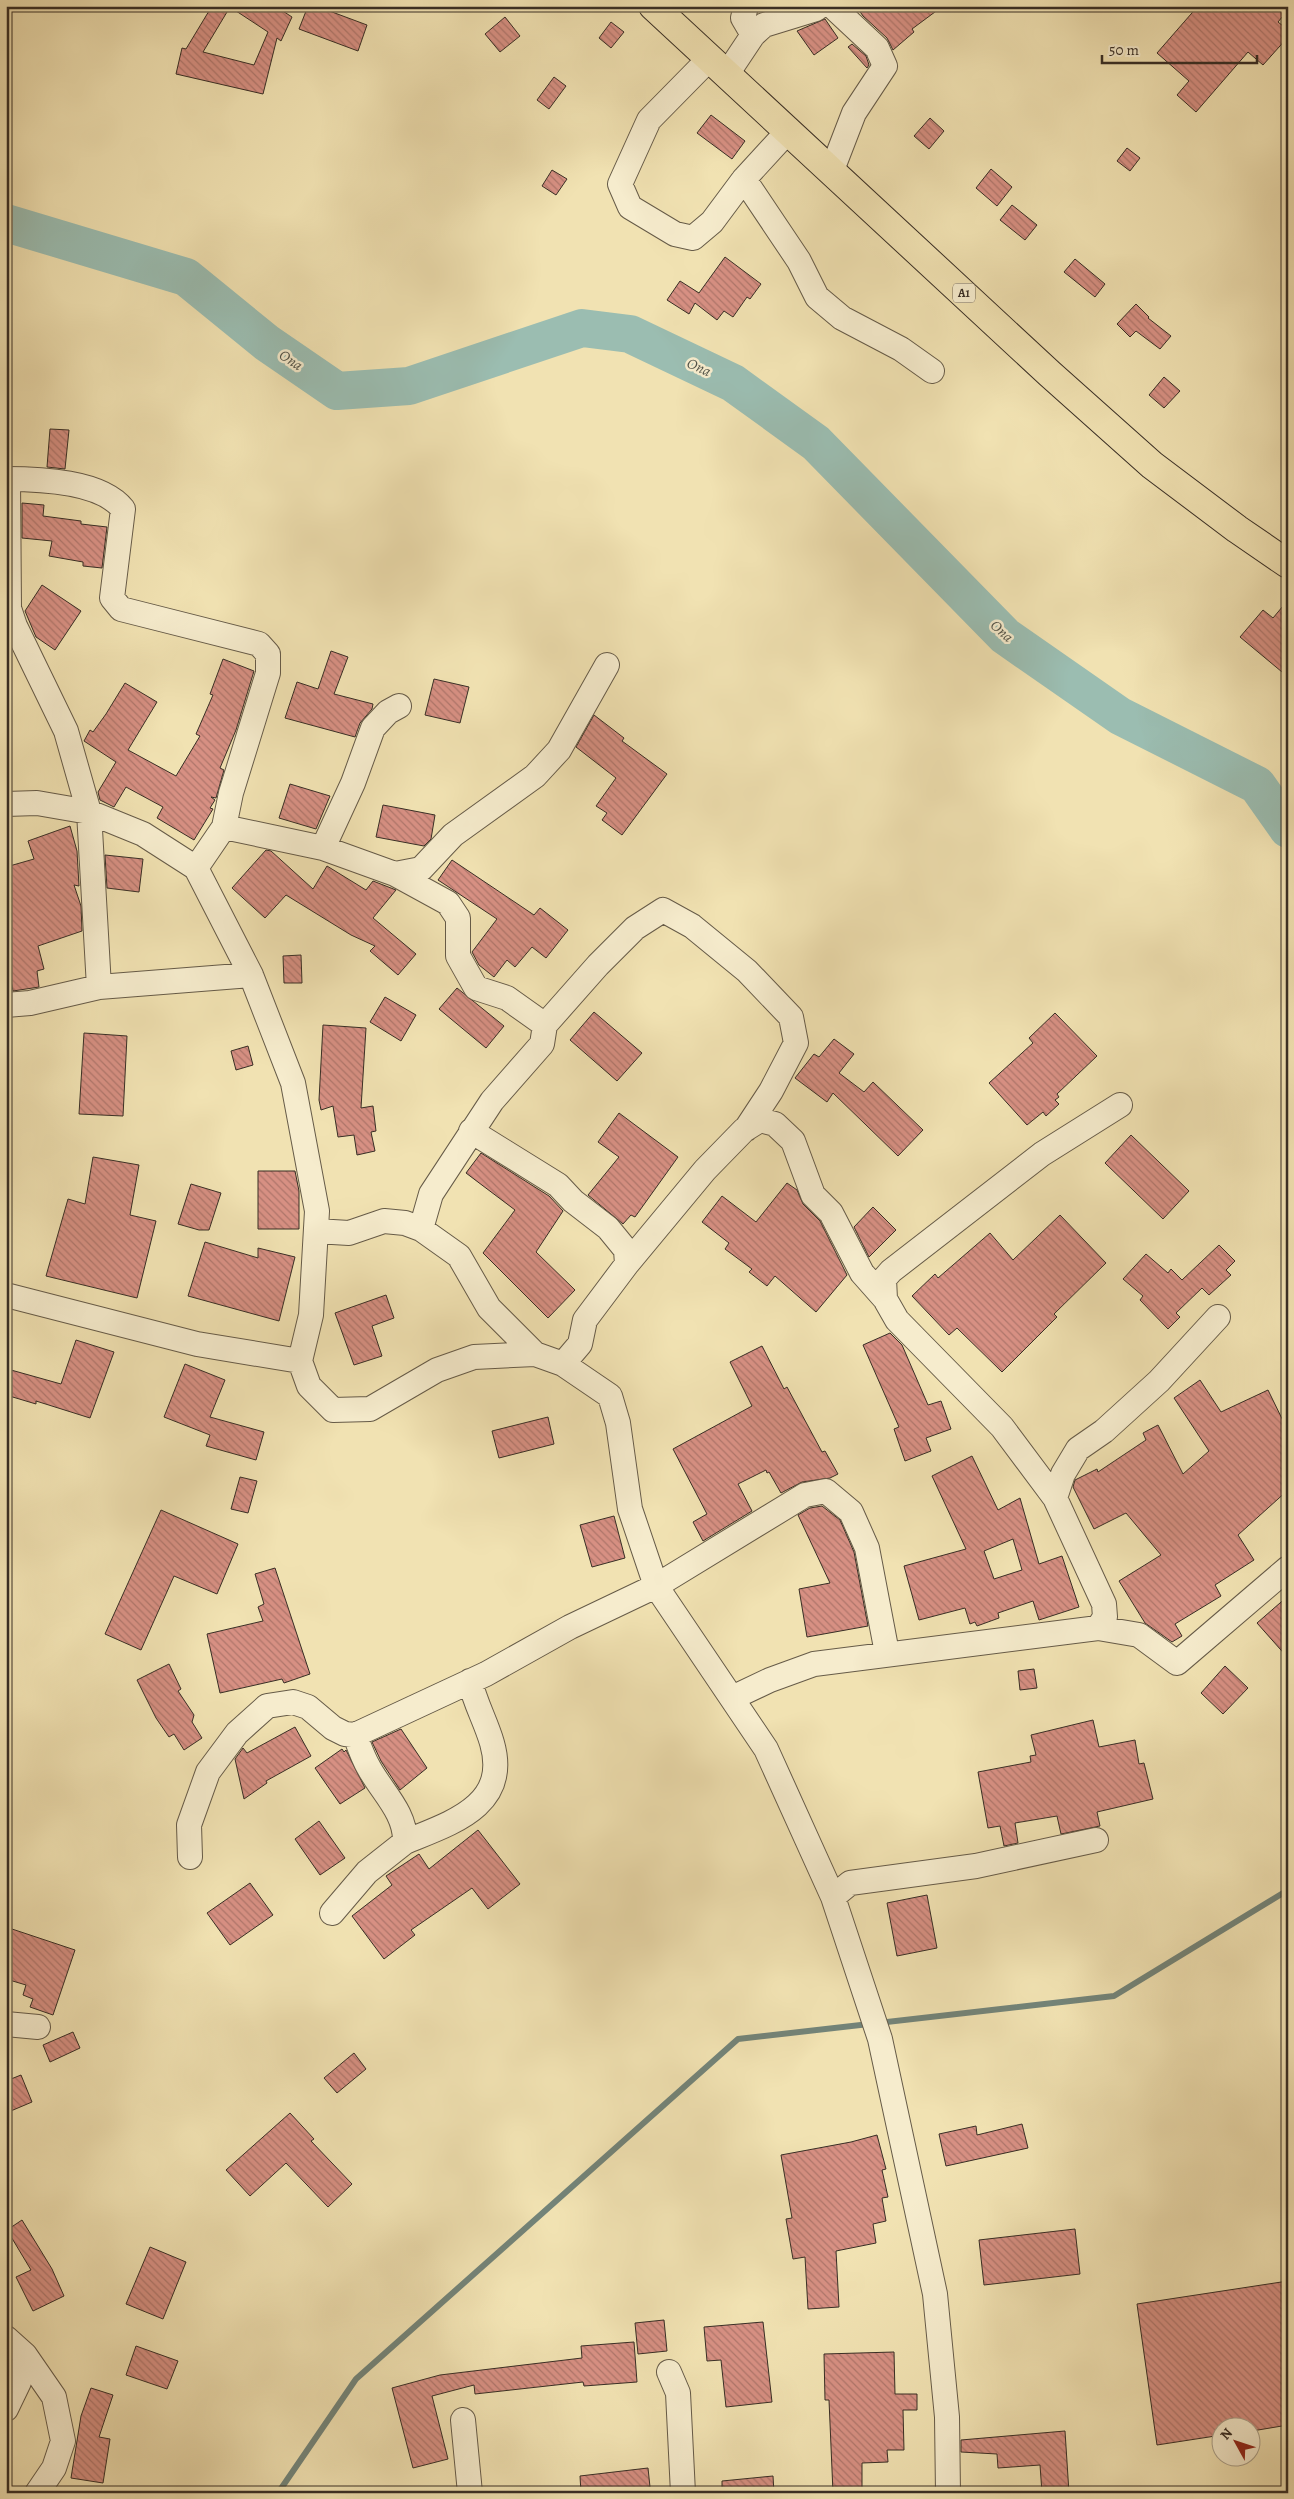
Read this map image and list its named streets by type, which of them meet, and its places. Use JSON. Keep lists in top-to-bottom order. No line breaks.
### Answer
{"streets":{"highway":["A1"]},"water":["Ona"],"scale_bar":"50 m","north":"top left"}
